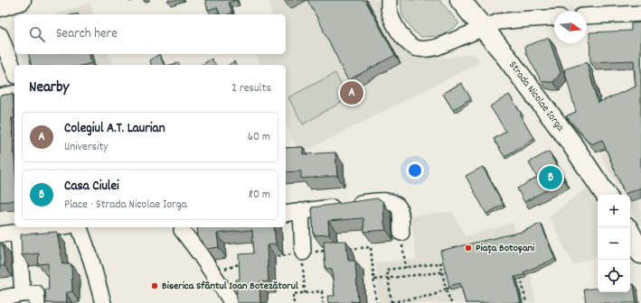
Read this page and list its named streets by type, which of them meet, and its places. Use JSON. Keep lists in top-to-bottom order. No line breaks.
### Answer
{"streets":{"main road":["Strada Nicolae Iorga"]},"places":["Piața Botoșani","Biserica Sfântul Ioan Botezătorul"],"north":"right","page":{"search":"Search here","heading":["Nearby","2 results"],"pins":["A","B"],"list":[{"mark":"A","name":"Colegiul A.T. Laurian","note":"University","value":"60 m"},{"mark":"B","name":"Casa Ciulei","note":"Place · Strada Nicolae Iorga","value":"80 m"}],"map_buttons":["+","−"]}}
